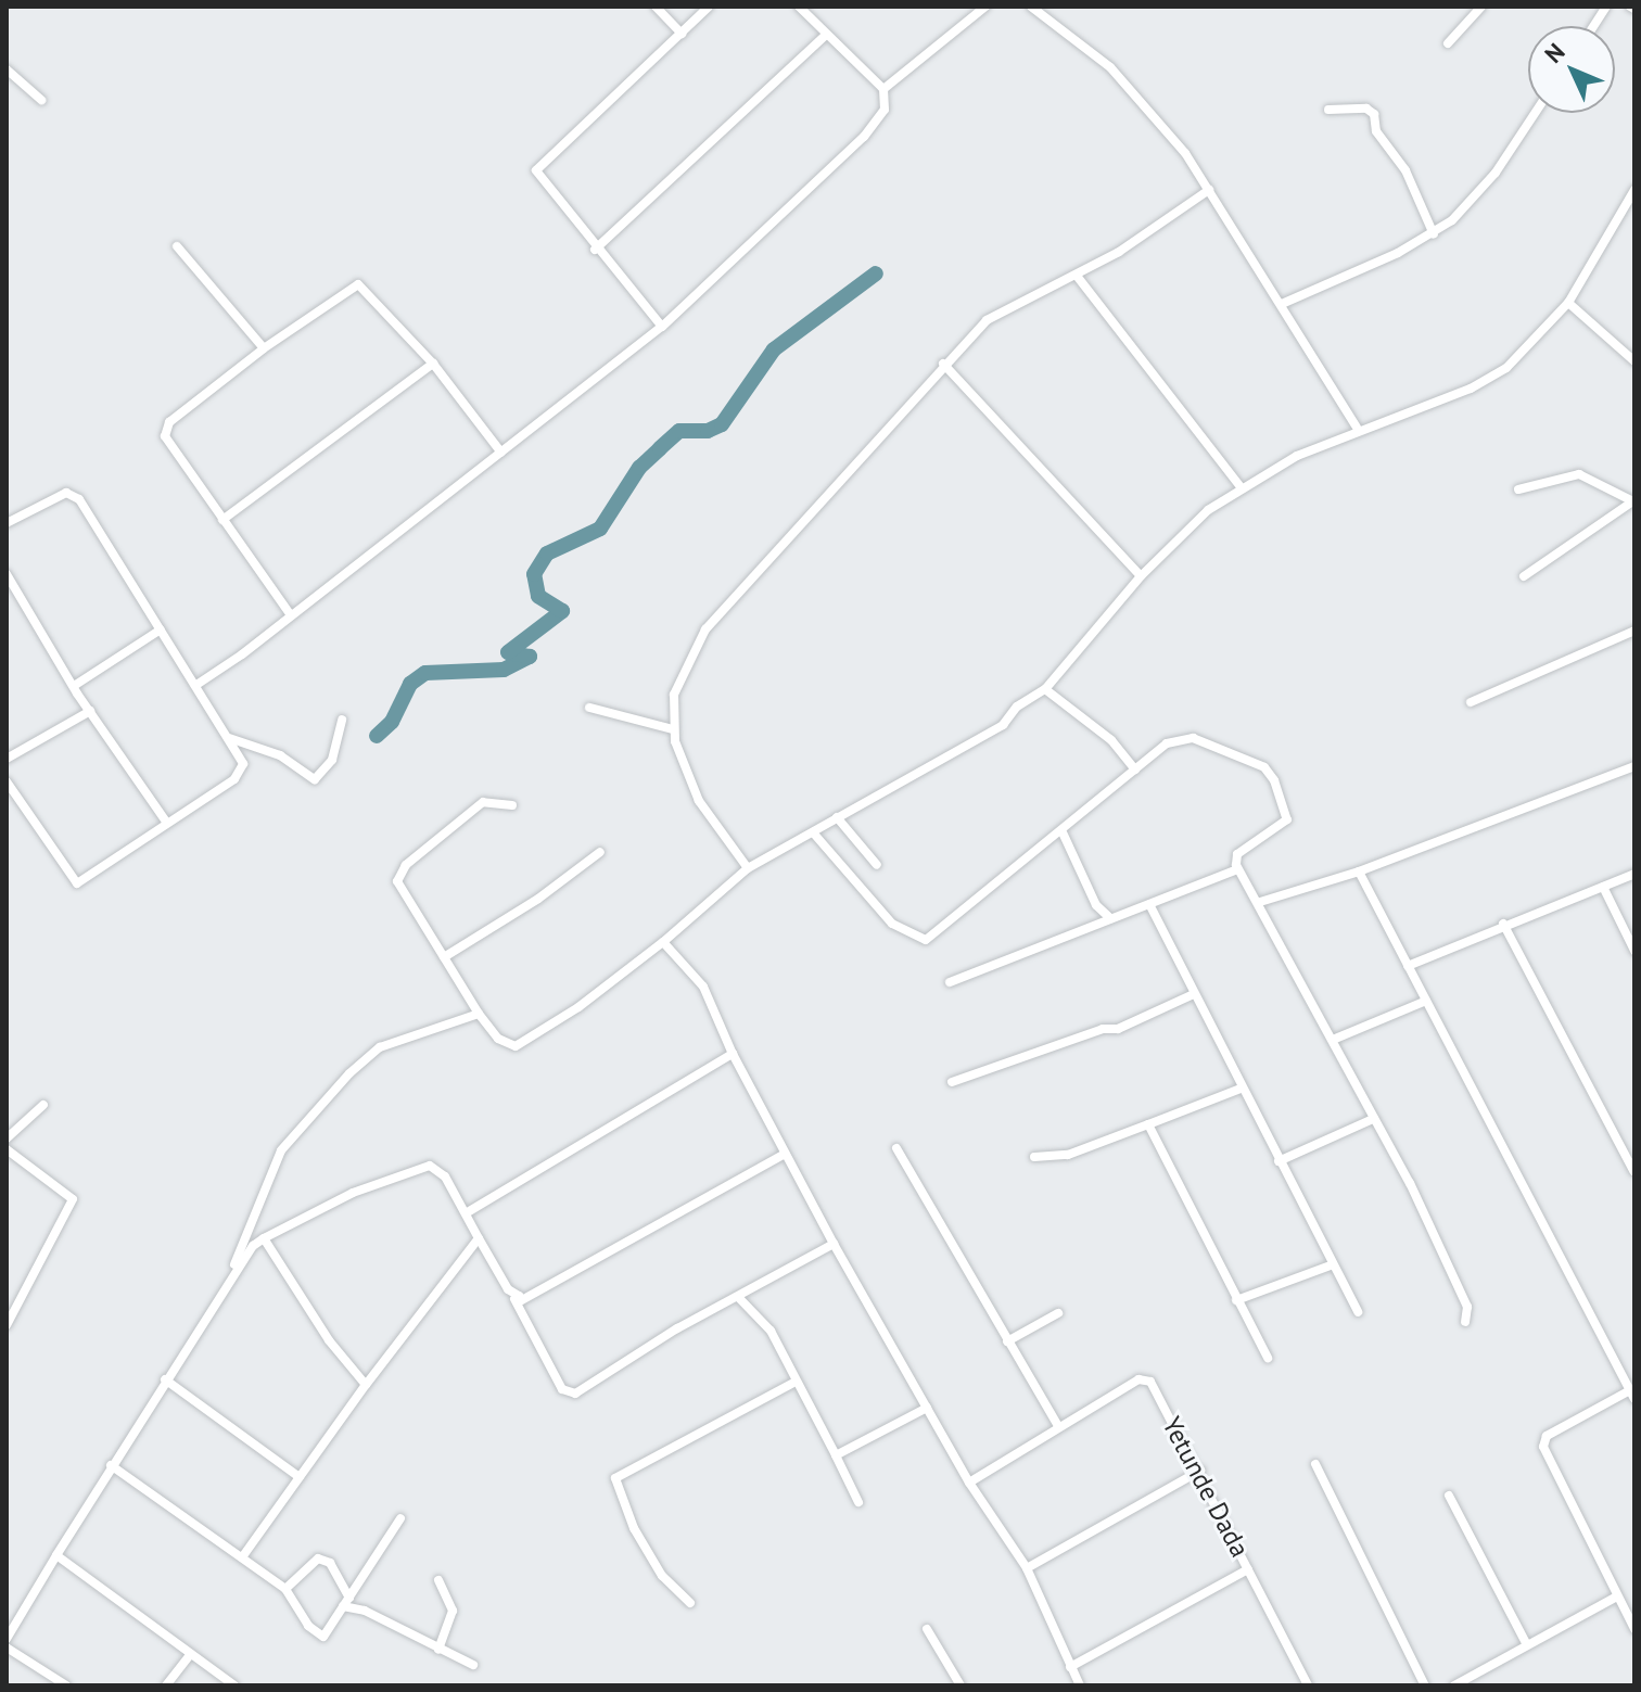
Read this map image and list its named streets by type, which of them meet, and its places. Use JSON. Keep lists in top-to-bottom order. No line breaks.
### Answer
{"streets":{"street":["Yetunde Dada"]},"north":"top left"}
